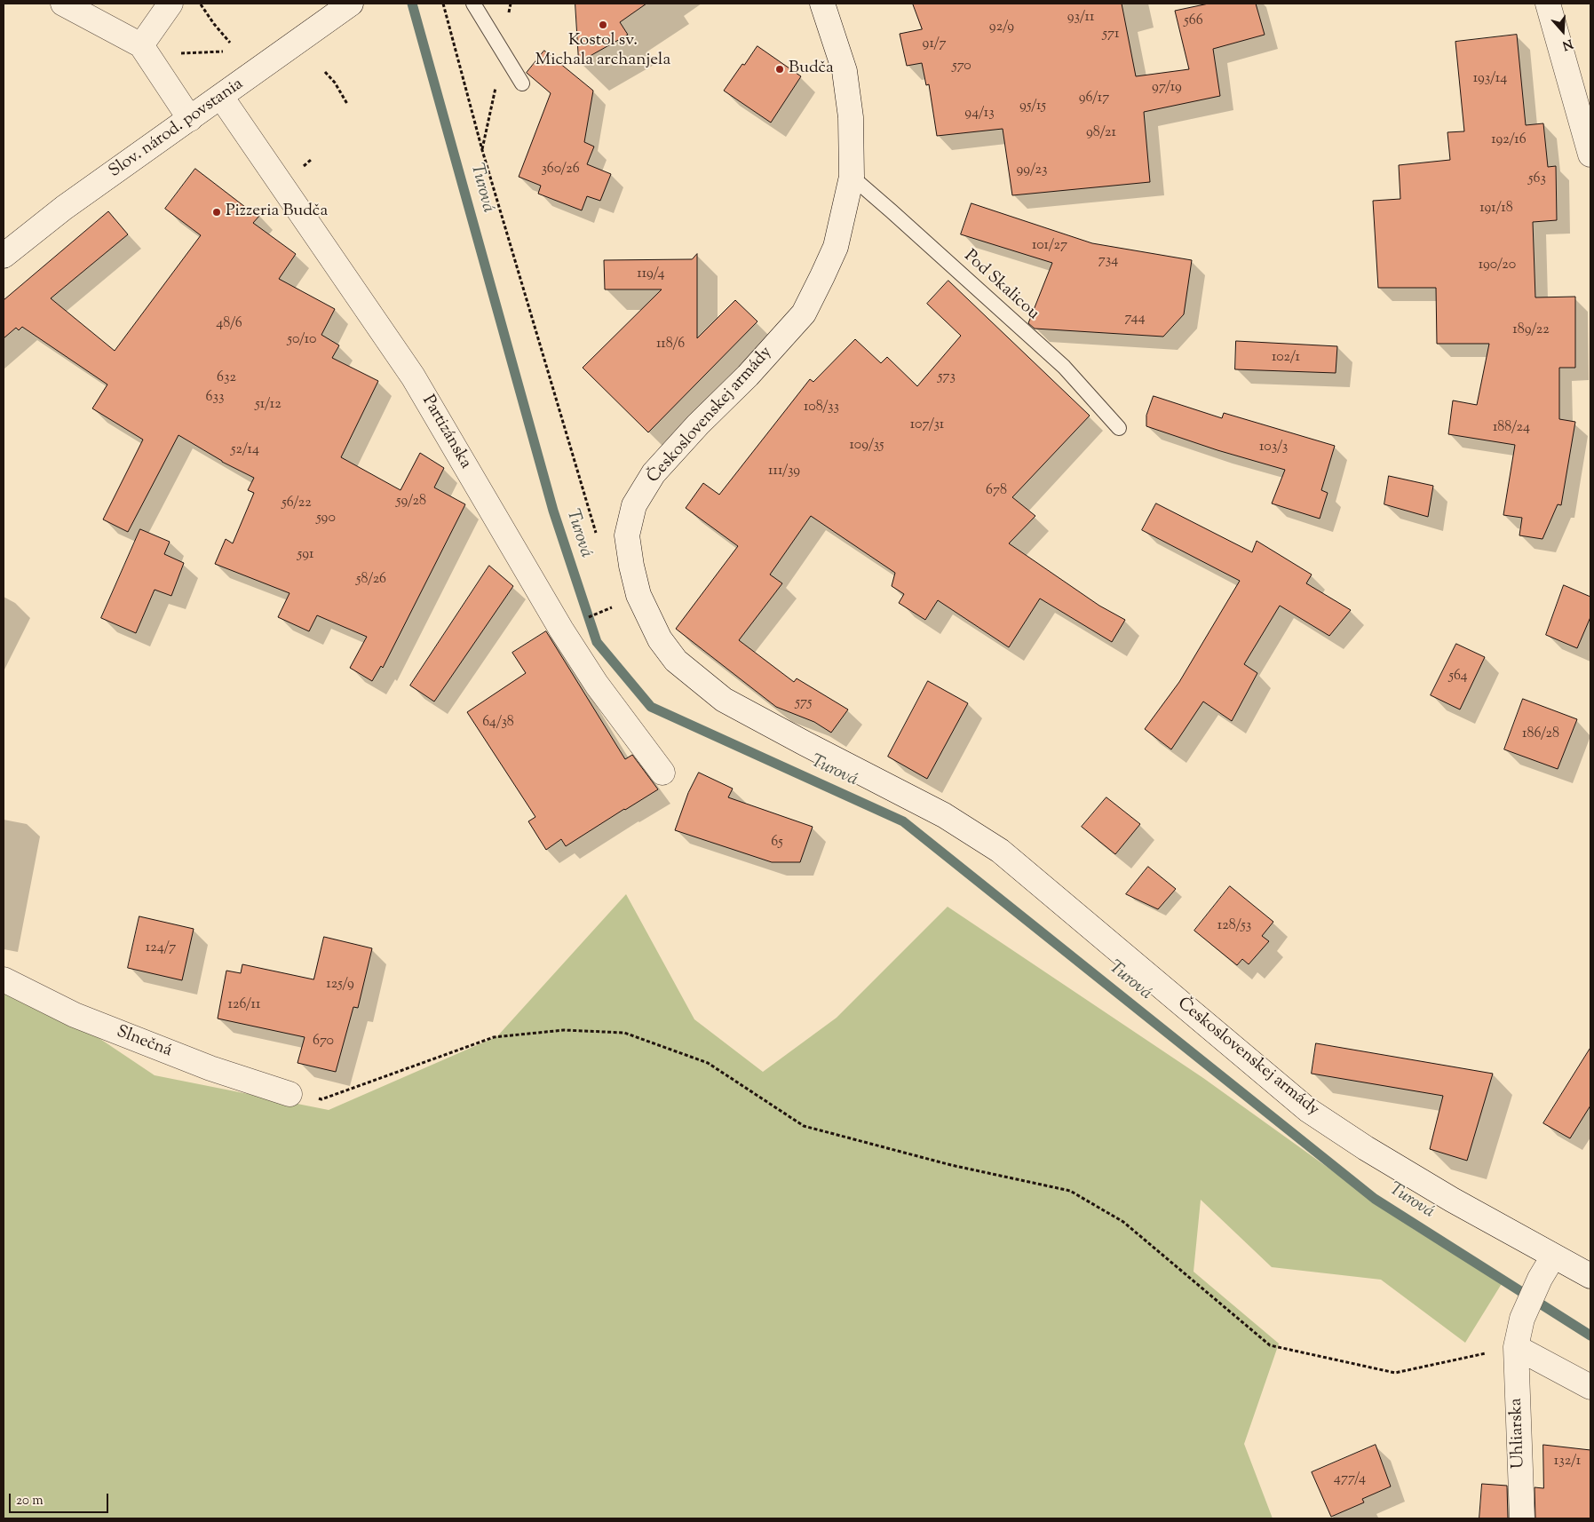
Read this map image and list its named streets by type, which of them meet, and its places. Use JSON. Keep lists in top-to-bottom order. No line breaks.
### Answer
{"streets":{"street":["Slov. národ. povstania","Československej armády","Partizánska","Slnečná","Uhliarska"],"lane":["Pod Skalicou"]},"crossings":[["Slov. národ. povstania","Partizánska"],["Pod Skalicou","Československej armády"],["Československej armády","Uhliarska"]],"water":["Turová"],"places":["Kostol sv. Michala archanjela","Budča","Pizzeria Budča"],"house_numbers":["93/11","566","92/9","571","91/7","570","193/14","97/19","96/17","95/15","94/13","98/21","192/16","360/26","99/23","563","191/18","101/27","734","190/20","119/4","744","48/6","189/22","50/10","118/6","102/1","573","632","633","51/12","108/33","107/31","188/24","109/35","103/3","52/14","111/39","678","59/28","56/22","590","591","58/26","564","575","64/38","186/28","65","128/53","124/7","125/9","126/11","670","132/1","477/4"],"scale_bar":"20 m","north":"bottom"}
